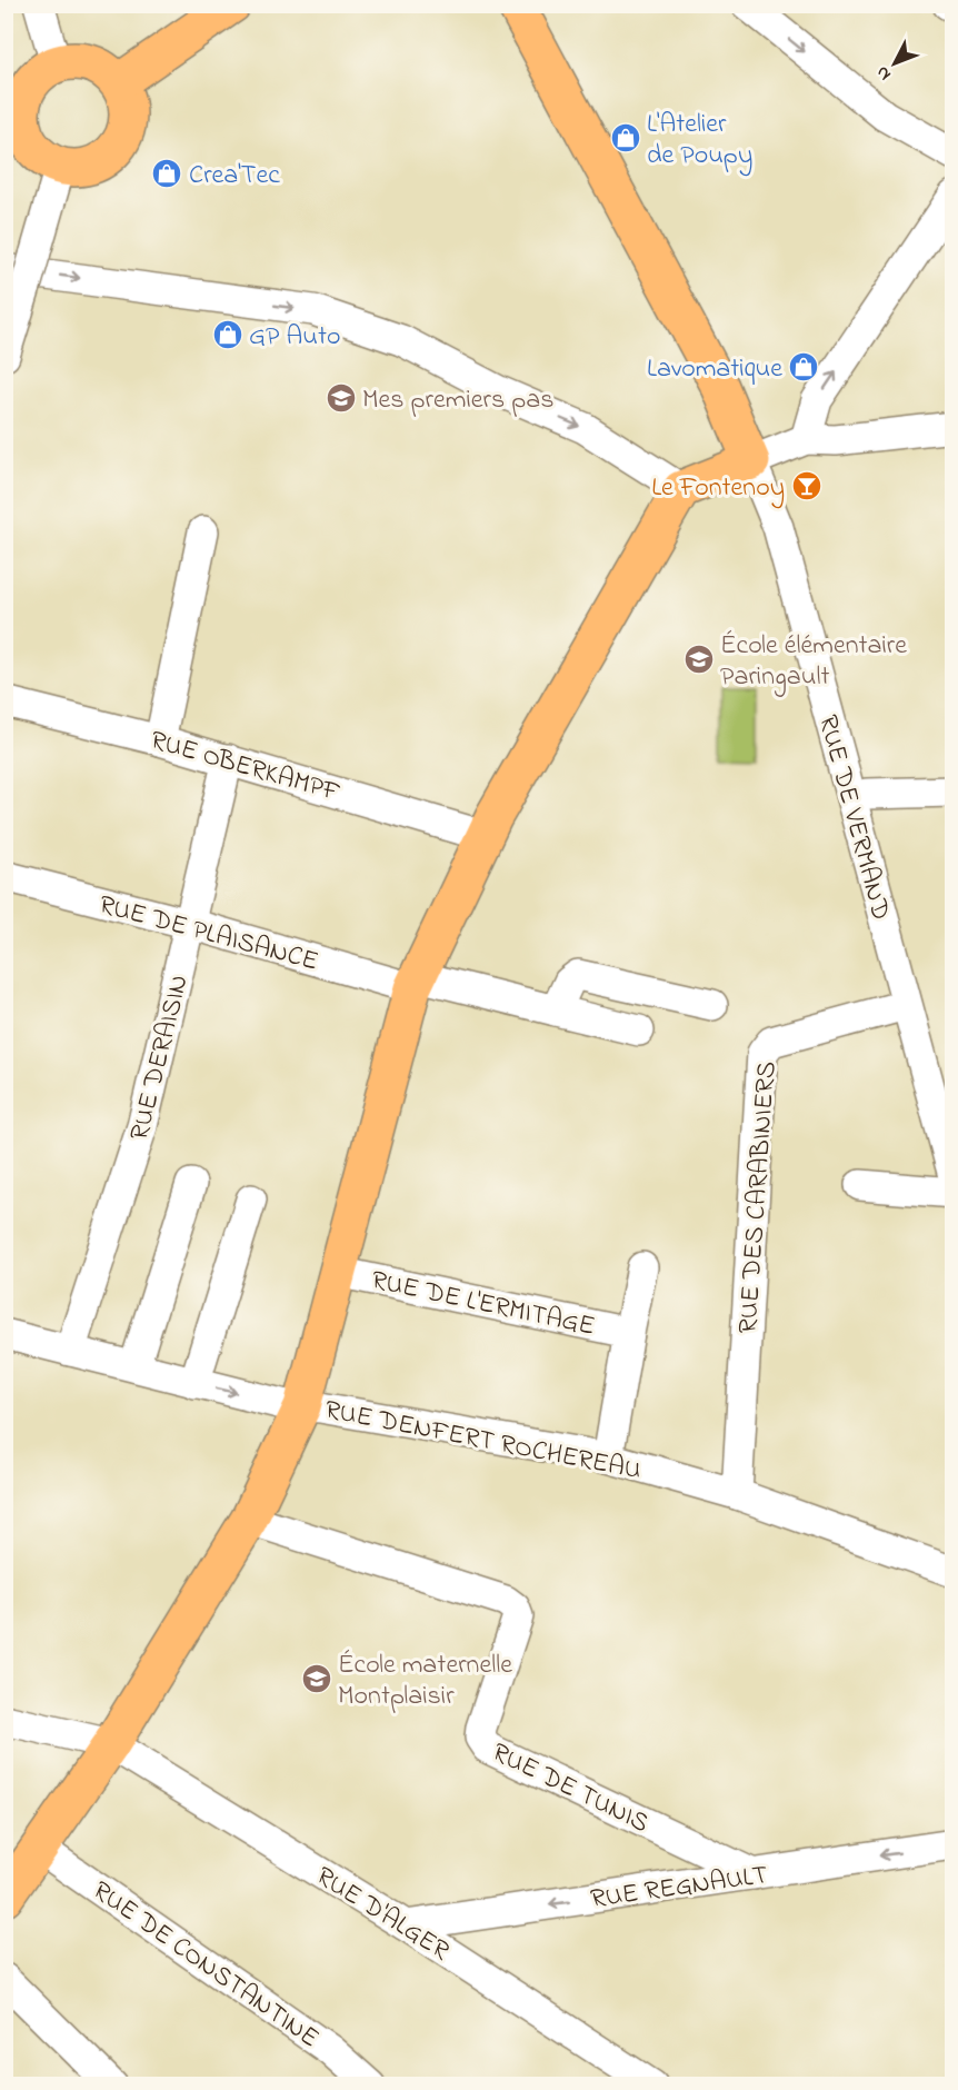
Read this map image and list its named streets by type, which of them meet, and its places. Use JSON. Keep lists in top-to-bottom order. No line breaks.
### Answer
{"streets":{"street":["RUE OBERKAMPF","RUE DE VERMAND","RUE DE PLAISANCE","RUE DERAISIN","RUE DES CARABINIERS","RUE DE L'ERMITAGE","RUE DENFERT ROCHEREAU","RUE DE TUNIS","RUE REGNAULT","RUE D'ALGER","RUE DE CONSTANTINE"]},"crossings":[["RUE OBERKAMPF","RUE DERAISIN"],["RUE DE VERMAND","RUE DES CARABINIERS"],["RUE DE PLAISANCE","RUE DERAISIN"],["RUE DERAISIN","RUE DENFERT ROCHEREAU"],["RUE DES CARABINIERS","RUE DENFERT ROCHEREAU"],["RUE DE L'ERMITAGE","RUE DENFERT ROCHEREAU"],["RUE DE TUNIS","RUE REGNAULT"],["RUE REGNAULT","RUE D'ALGER"]],"one_way":["RUE REGNAULT"],"places":{"shop":["L'Atelier de Poupy","Crea'Tec","GP Auto","Lavomatique"],"school or university":["Mes premiers pas","École élémentaire Paringault","École maternelle Montplaisir"],"bar":["Le Fontenoy"]},"north":"bottom left"}
